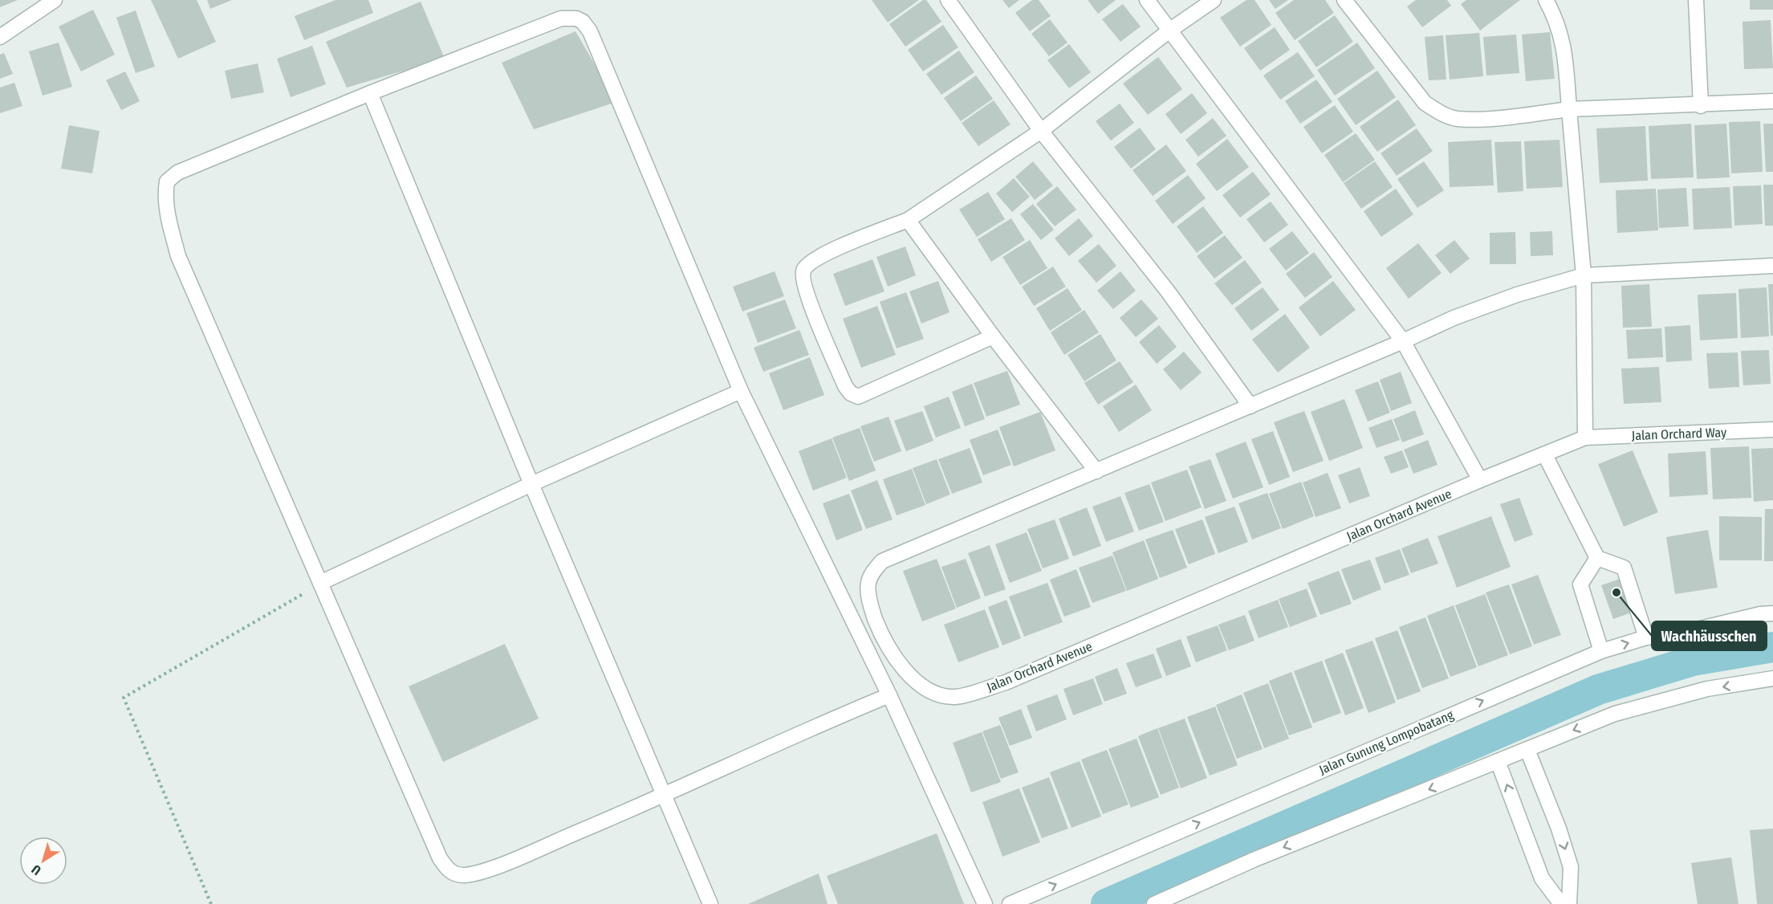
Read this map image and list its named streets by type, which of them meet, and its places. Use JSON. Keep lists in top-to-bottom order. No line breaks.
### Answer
{"streets":{"street":["Jalan Orchard Way","Jalan Orchard Avenue","Jalan Gunung Lompobatang"]},"crossings":[["Jalan Orchard Way","Jalan Orchard Avenue"]],"places":["Wachhäusschen"],"north":"bottom left"}
